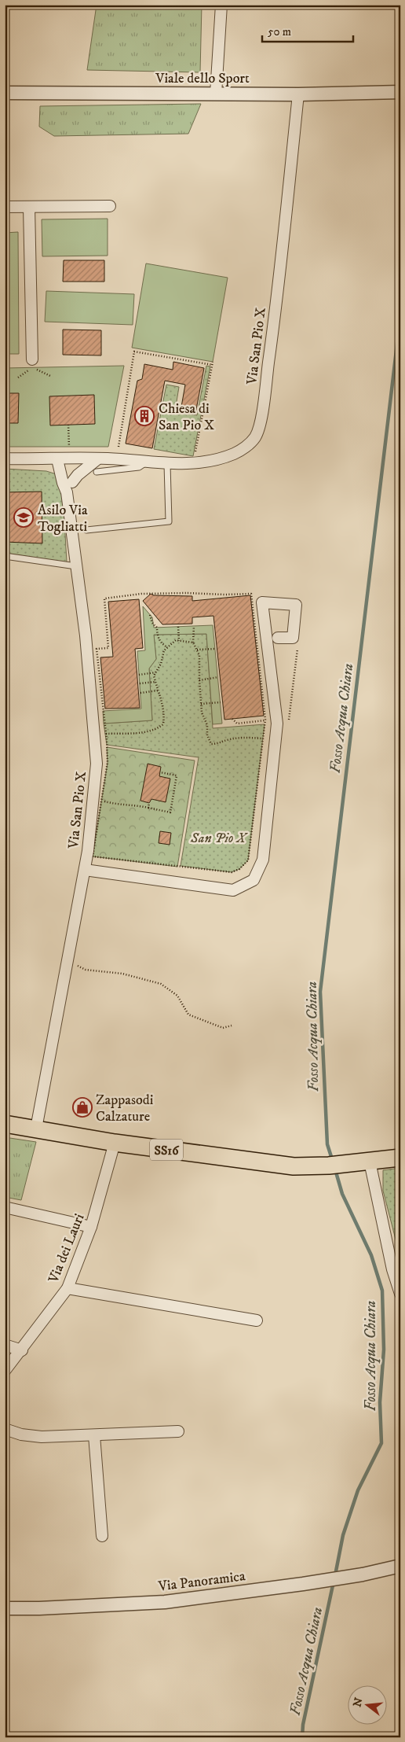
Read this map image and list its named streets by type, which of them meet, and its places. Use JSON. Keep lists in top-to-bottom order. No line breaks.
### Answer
{"streets":{"main road":["SS16"],"street":["Viale dello Sport","Via San Pio X","Via dei Lauri","Via Panoramica"]},"crossings":[["Viale dello Sport","Via San Pio X"],["Via San Pio X","SS16"],["SS16","Via dei Lauri"]],"water":["Fosso Acqua Chiara"],"parks":["San Pio X"],"places":{"building":["Chiesa di San Pio X"],"school or university":["Asilo Via Togliatti"],"shop":["Zappasodi Calzature"]},"scale_bar":"50 m","north":"left"}
